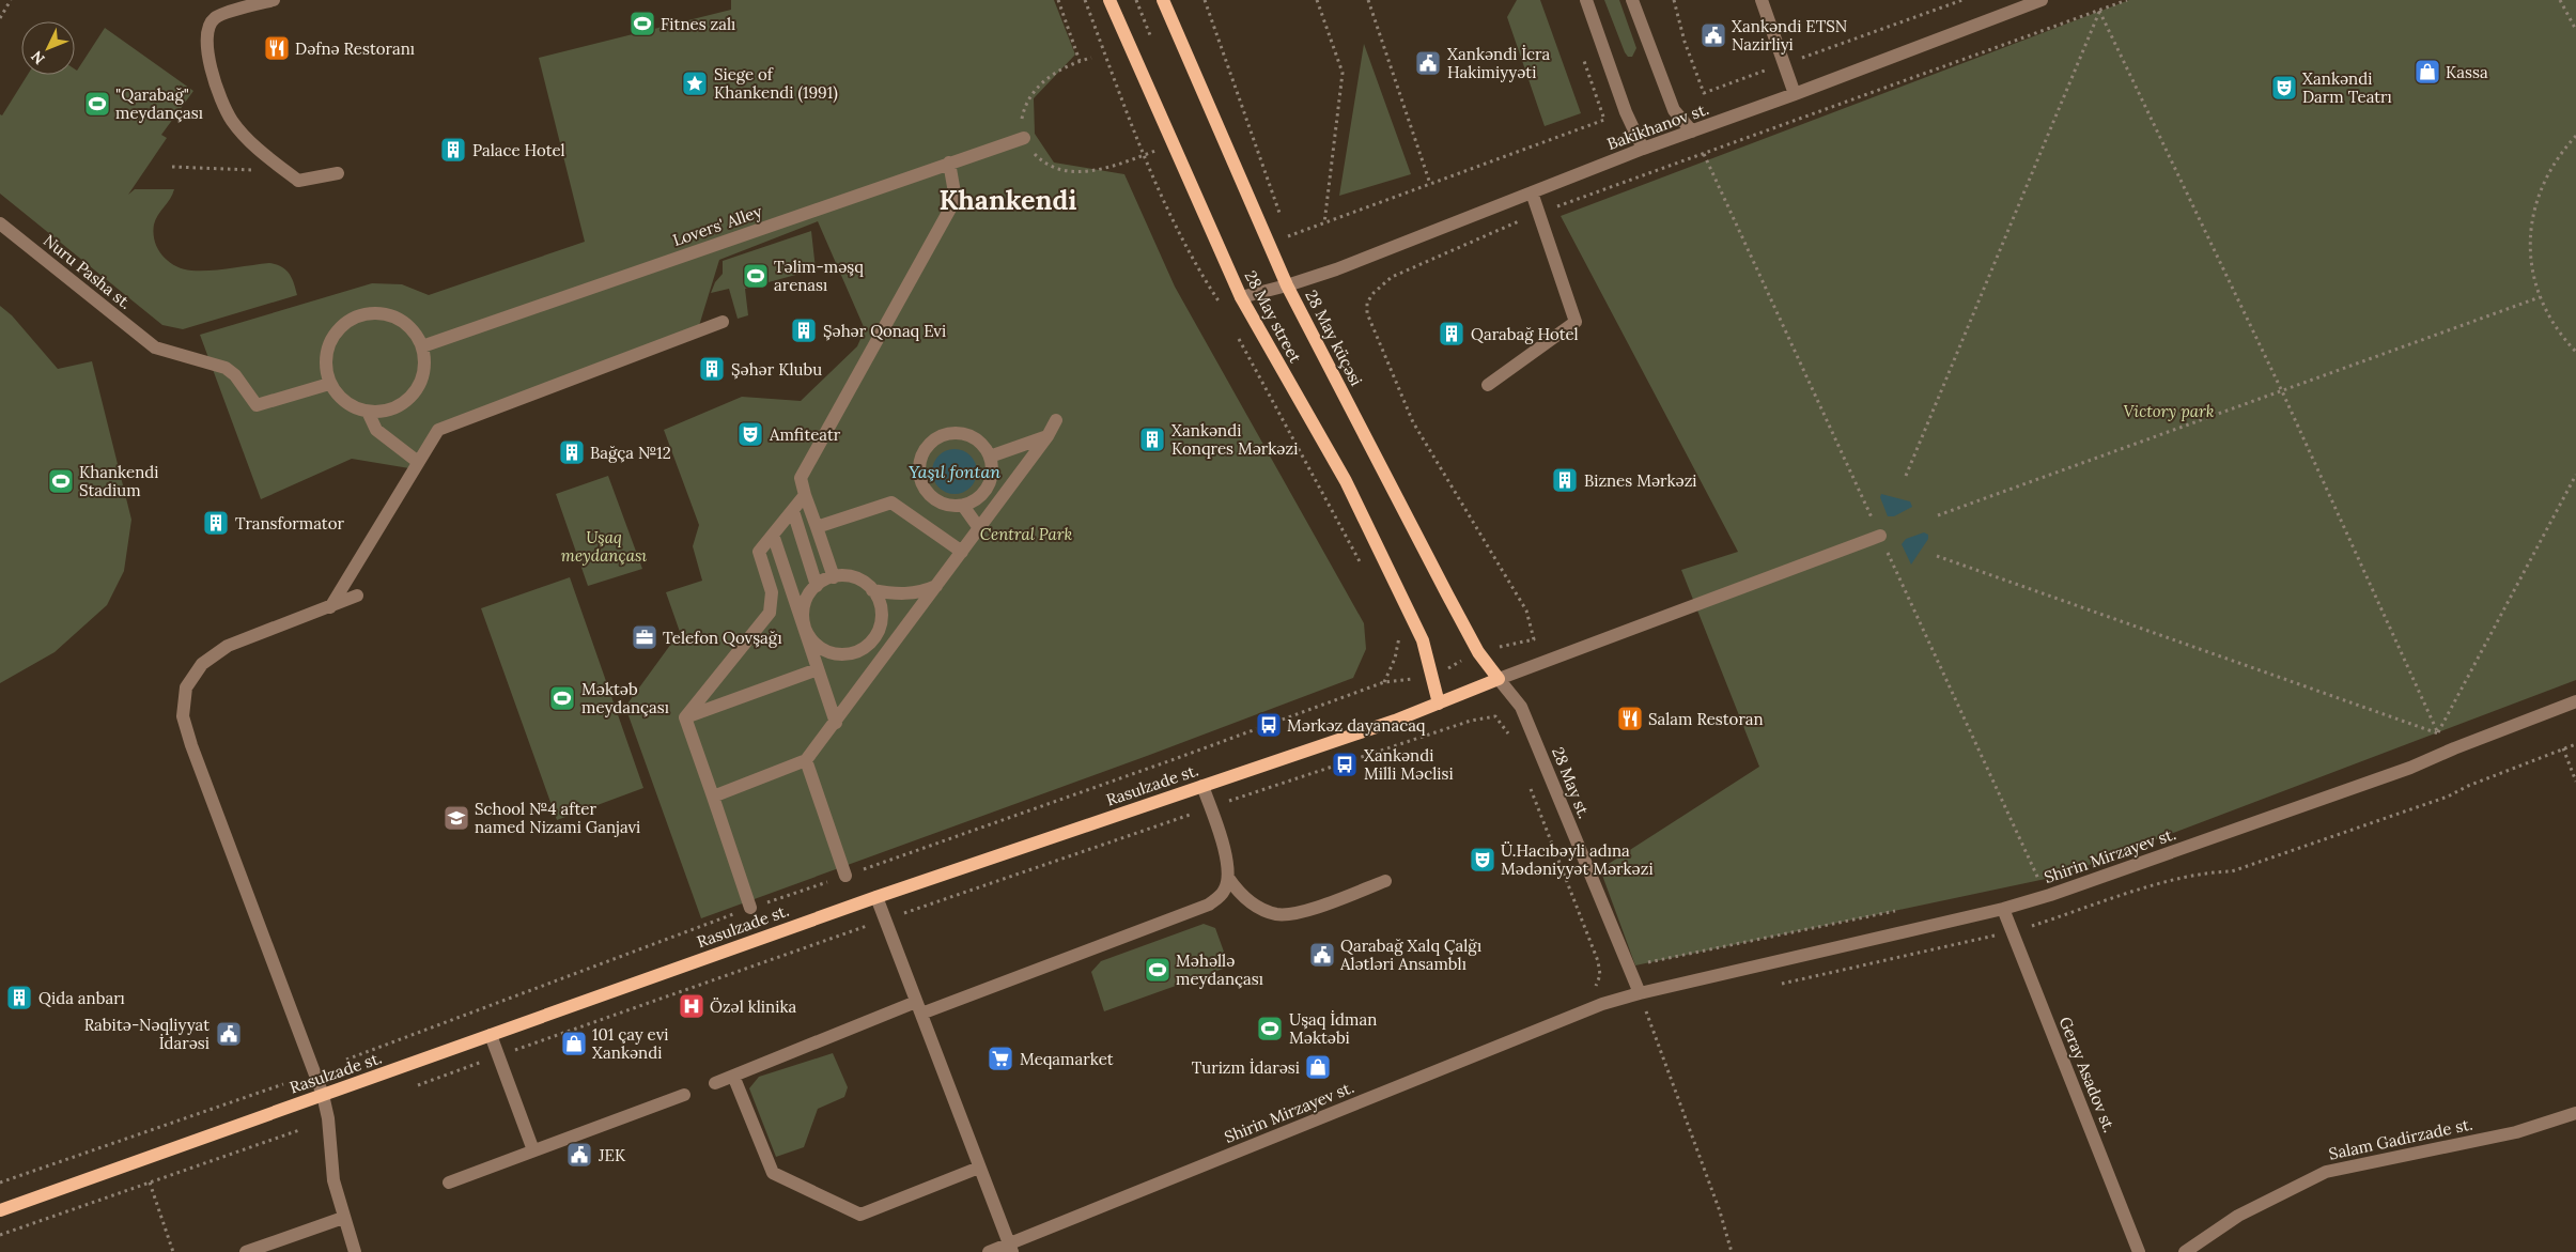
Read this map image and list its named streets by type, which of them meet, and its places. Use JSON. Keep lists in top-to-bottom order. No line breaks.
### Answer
{"streets":{"main road":["28 May street","28 May küçəsi","Rasulzade st."],"street":["Bakikhanov st.","Lovers' Alley","Nuru Pasha st.","28 May st.","Shirin Mirzayev st.","Geray Asadov st.","Salam Gadirzade st."]},"crossings":[["Bakikhanov st.","28 May street"],["Bakikhanov st.","28 May küçəsi"],["Lovers' Alley","Nuru Pasha st."],["28 May street","Rasulzade st."],["28 May küçəsi","28 May st."],["28 May küçəsi","Rasulzade st."],["28 May st.","Rasulzade st."],["28 May st.","Shirin Mirzayev st."],["Shirin Mirzayev st.","Geray Asadov st."]],"districts":["Khankendi"],"water":["Yaşıl fontan"],"parks":["Victory park","Central Park","Uşaq meydançası"],"places":{"sports":["Fitnes zalı","\"Qarabağ\" meydançası","Təlim-məşq arenası","Khankendi Stadium","Məktəb meydançası","Məhəllə meydançası","Uşaq İdman Məktəbi"],"public building":["Xankəndi ETSN Nazirliyi","Xankəndi İcra Hakimiyyəti","Qarabağ Xalq Çalğı Alətləri Ansamblı","Rabitə-Nəqliyyat İdarəsi","JEK"],"restaurant":["Dəfnə Restoranı","Salam Restoran"],"shop":["Kassa","101 çay evi Xankəndi","Turizm İdarəsi"],"place":["Siege of Khankendi (1991)"],"theatre":["Xankəndi Darm Teatrı","Amfiteatr","Ü.Hacıbəyli adına Mədəniyyət Mərkəzi"],"building":["Palace Hotel","Şəhər Qonaq Evi","Qarabağ Hotel","Şəhər Klubu","Xankəndi Konqres Mərkəzi","Bağça №12","Biznes Mərkəzi","Transformator","Qida anbarı"],"office":["Telefon Qovşağı"],"bus stop":["Mərkəz dayanacaq","Xankəndi Milli Məclisi"],"school or university":["School №4 after named Nizami Ganjavi"],"hospital":["Özəl klinika"],"supermarket":["Meqamarket"]},"north":"bottom left"}
